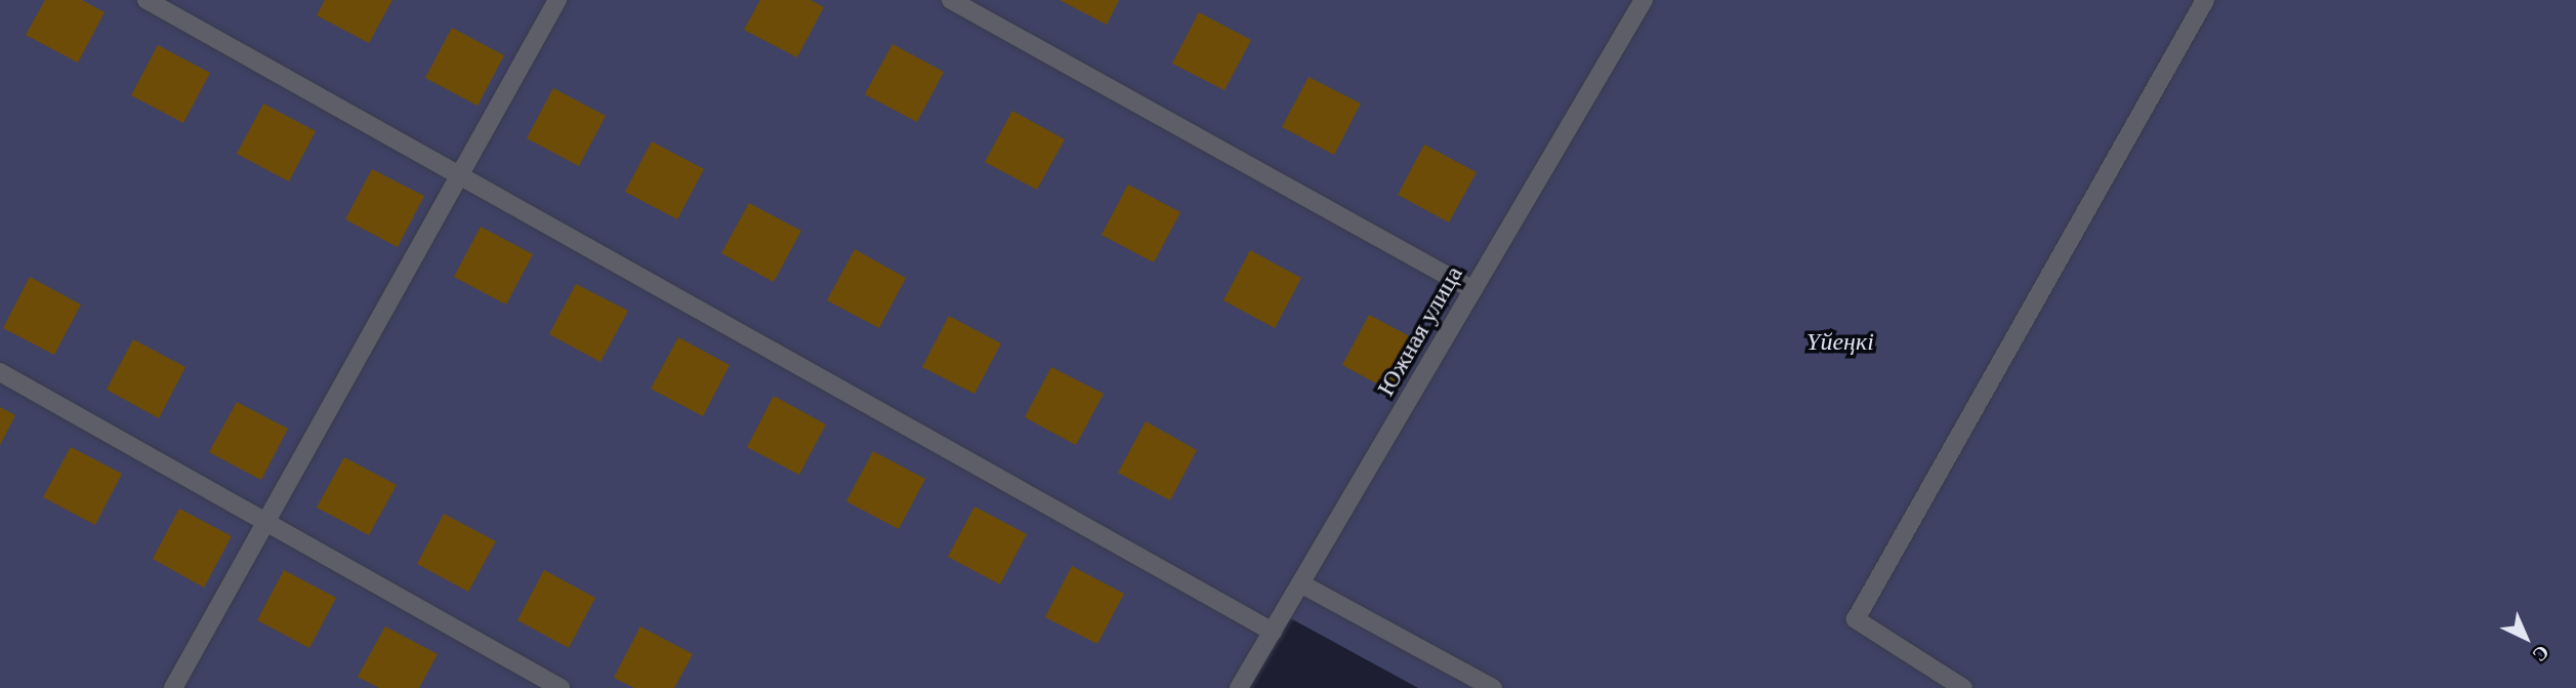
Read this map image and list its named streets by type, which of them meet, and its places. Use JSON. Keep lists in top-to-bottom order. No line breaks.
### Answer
{"streets":{"lane":["Южная улица"]},"parks":["Үйеңкі"],"north":"bottom right"}
